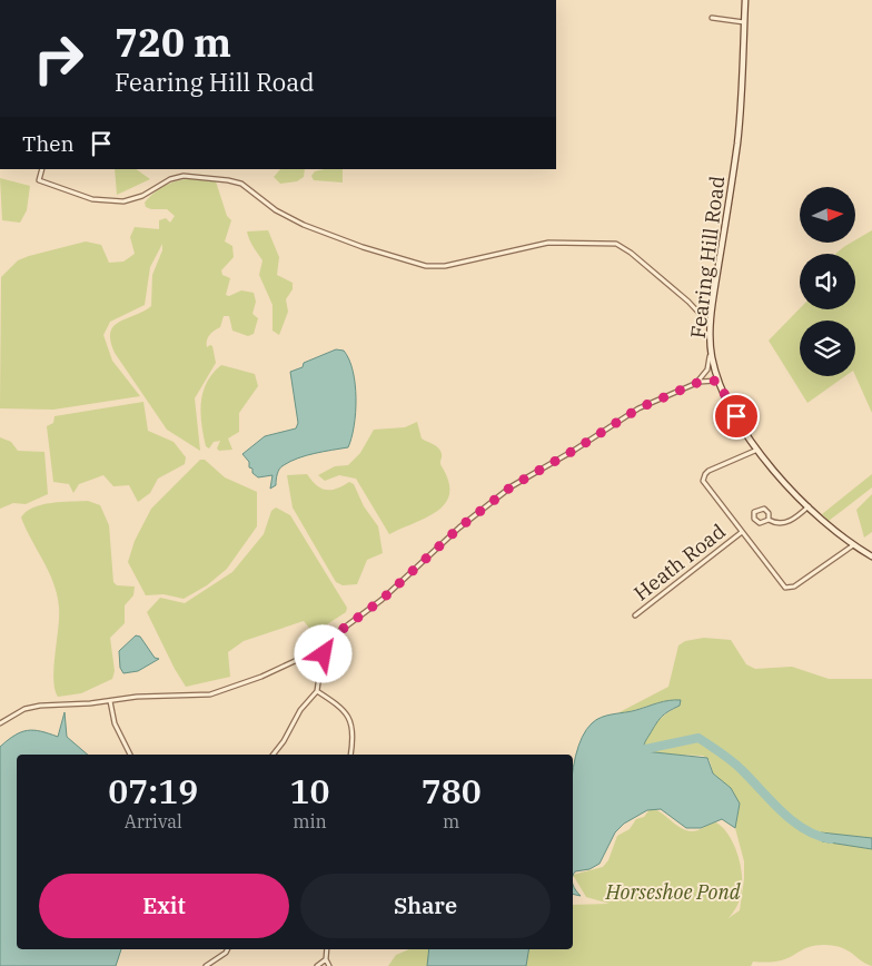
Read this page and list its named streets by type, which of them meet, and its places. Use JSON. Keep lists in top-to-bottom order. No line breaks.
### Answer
{"streets":{"main road":["Fearing Hill Road"],"street":["Heath Road"]},"parks":["Horseshoe Pond"],"north":"right","page":{"turn":["720 m","Fearing Hill Road"],"then":"Then","eta":["07:19","Arrival","10","min","780","m"],"buttons":["Exit","Share"]}}
